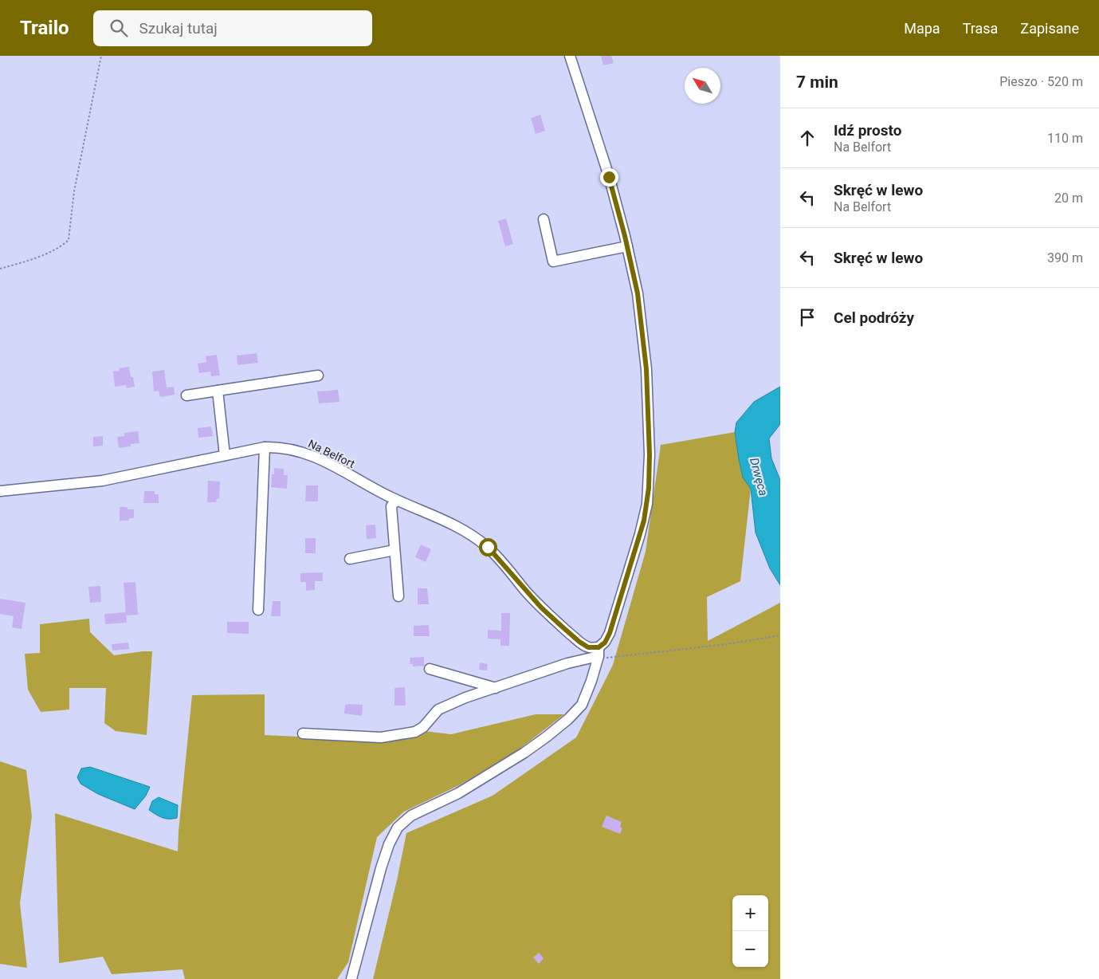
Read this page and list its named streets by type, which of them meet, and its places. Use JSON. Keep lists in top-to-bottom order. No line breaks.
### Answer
{"streets":{"street":["Na Belfort"]},"water":["Drwęca"],"north":"top left","page":{"header":"Trailo","search":"Szukaj tutaj","nav":["Mapa","Trasa","Zapisane"],"heading":["7 min","Pieszo · 520 m"],"list":[["Idź prosto","Na Belfort","110 m"],["Skręć w lewo","Na Belfort","20 m"],["Skręć w lewo","390 m"],"Cel podróży"],"map_buttons":["+","−"]}}
